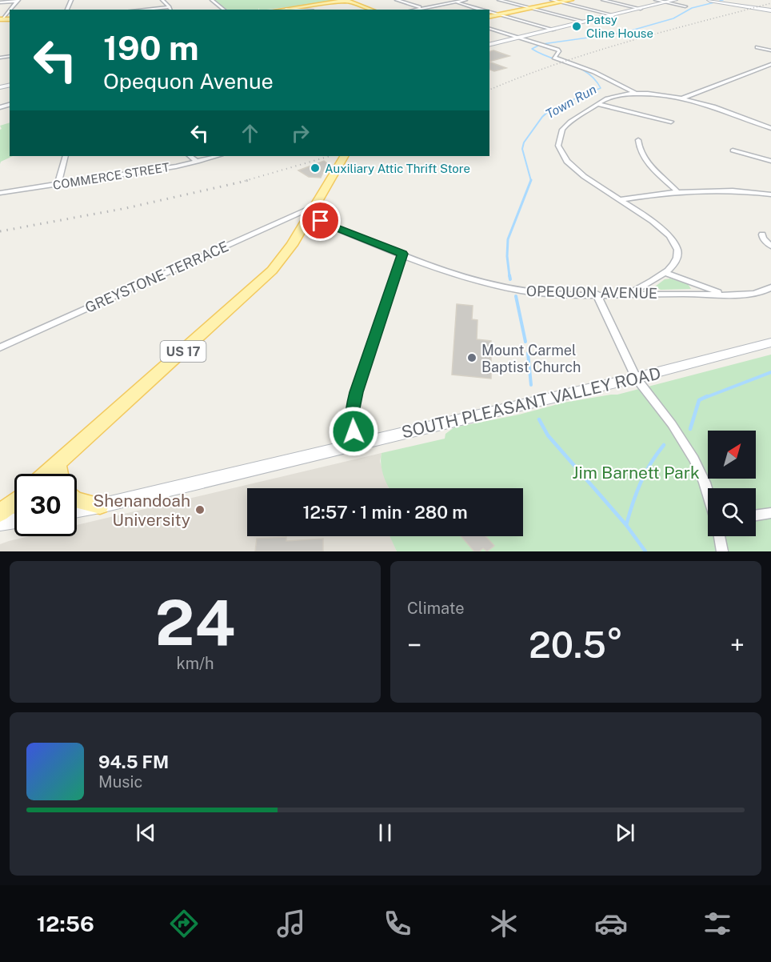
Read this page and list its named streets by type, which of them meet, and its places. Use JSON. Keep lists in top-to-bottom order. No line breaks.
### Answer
{"streets":{"main road":["US 17"],"street":["COMMERCE STREET","GREYSTONE TERRACE","OPEQUON AVENUE","SOUTH PLEASANT VALLEY ROAD"]},"crossings":[["GREYSTONE TERRACE","OPEQUON AVENUE"],["GREYSTONE TERRACE","US 17"],["OPEQUON AVENUE","US 17"]],"water":["Town Run"],"parks":["Jim Barnett Park"],"places":["Patsy Cline House","Auxiliary Attic Thrift Store","Mount Carmel Baptist Church","Shenandoah University"],"north":"top right","page":{"turn":["190 m","Opequon Avenue"],"limit":"30","trip":"12:57 · 1 min · 280 m","tile":[["24","km/h"],"Climate"],"heat":["−","20.5°","+"],"song":["94.5 FM","Music"],"tabs":"12:56"}}
